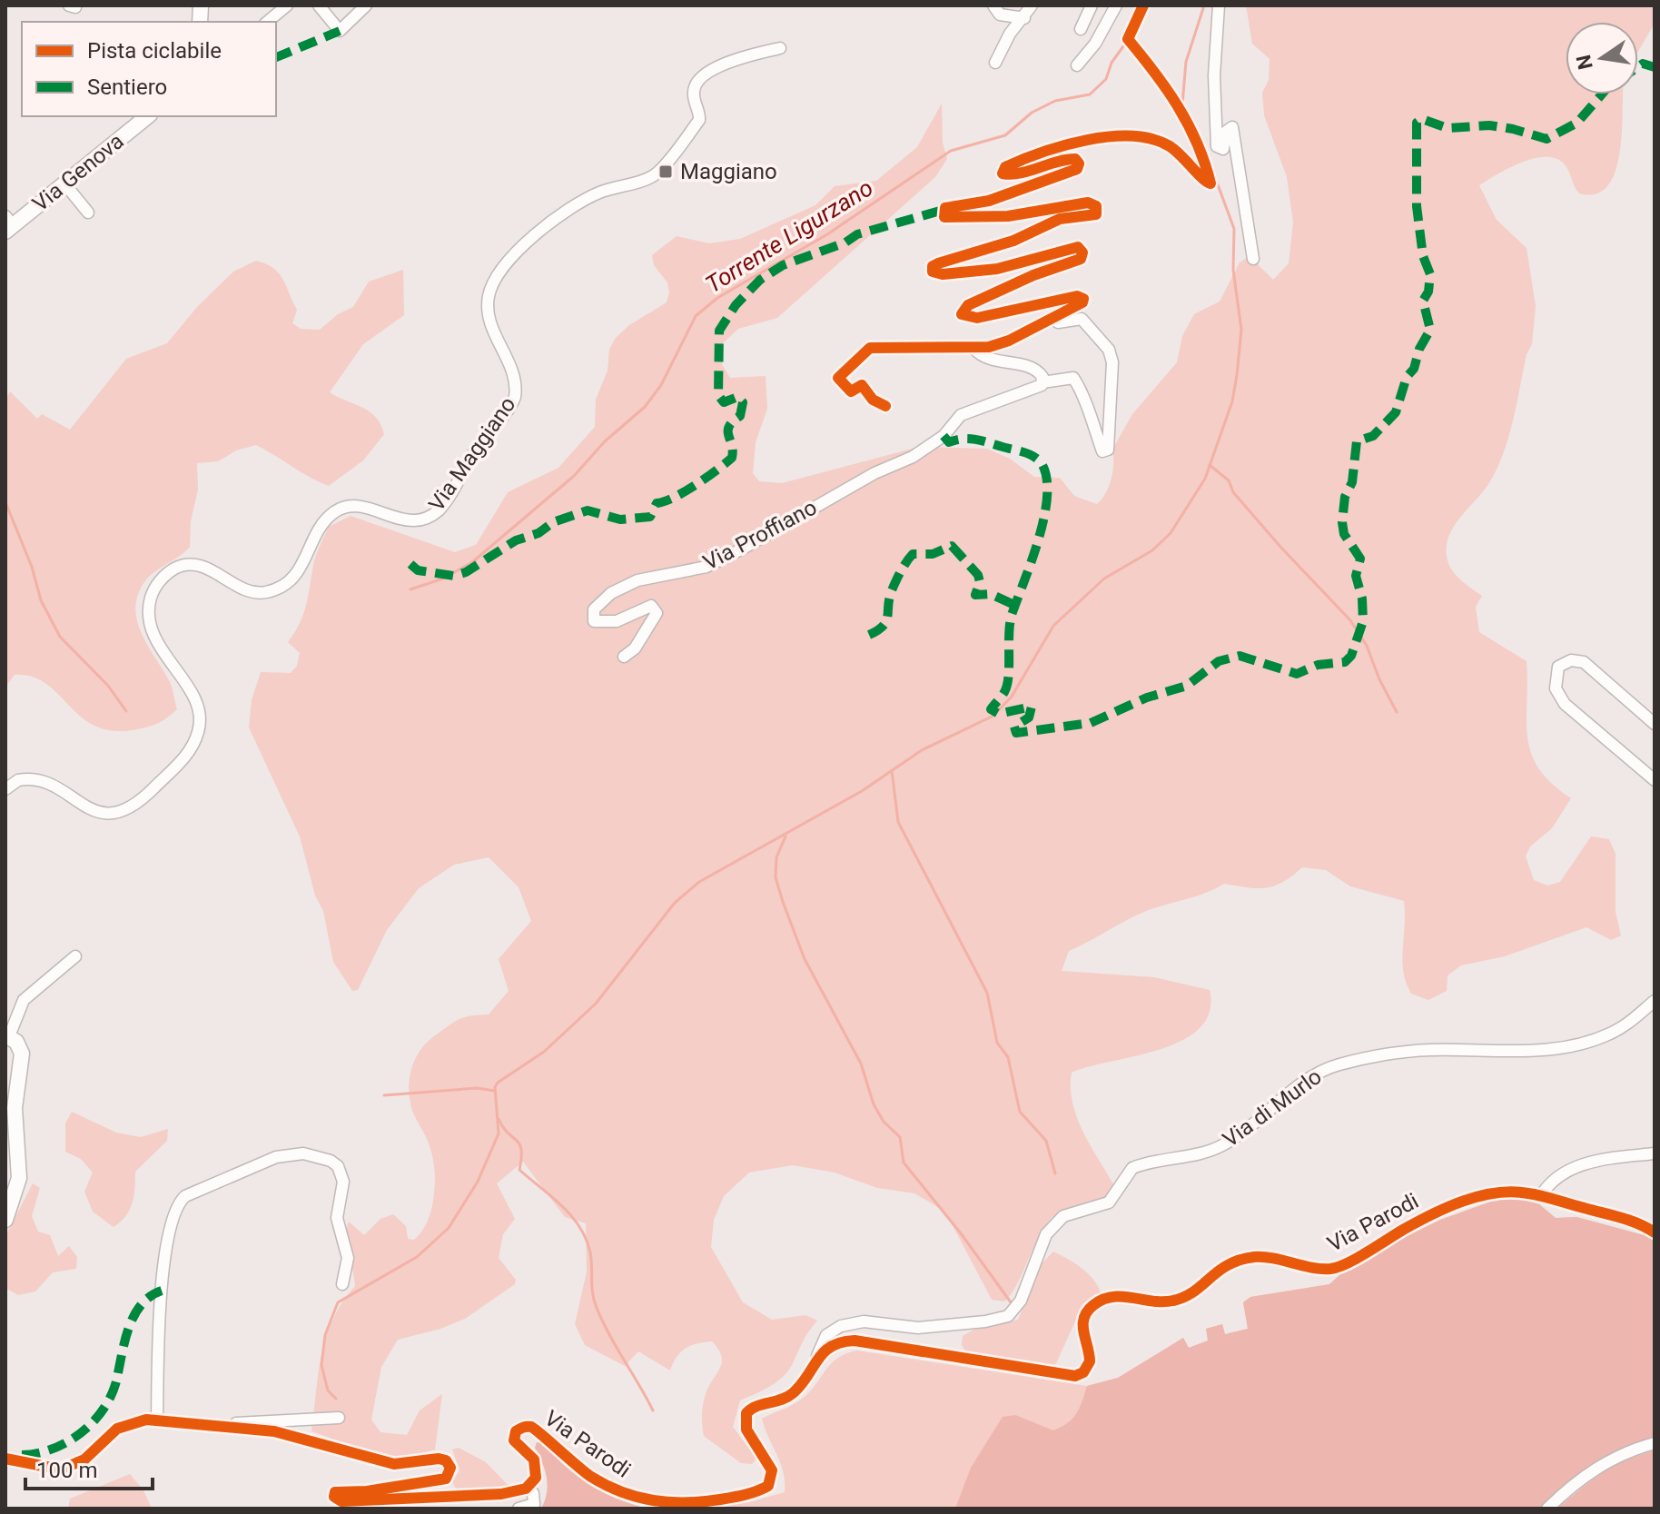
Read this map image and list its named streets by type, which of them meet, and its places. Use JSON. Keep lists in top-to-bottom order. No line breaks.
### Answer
{"streets":{"main road":["Via Genova"],"street":["Via Maggiano","Via Proffiano","Via di Murlo","Via Parodi"]},"crossings":[["Via di Murlo","Via Parodi"]],"water":["Torrente Ligurzano"],"places":{"transit":["Maggiano"]},"legend":["Pista ciclabile","Sentiero"],"scale_bar":"100 m","north":"left"}
